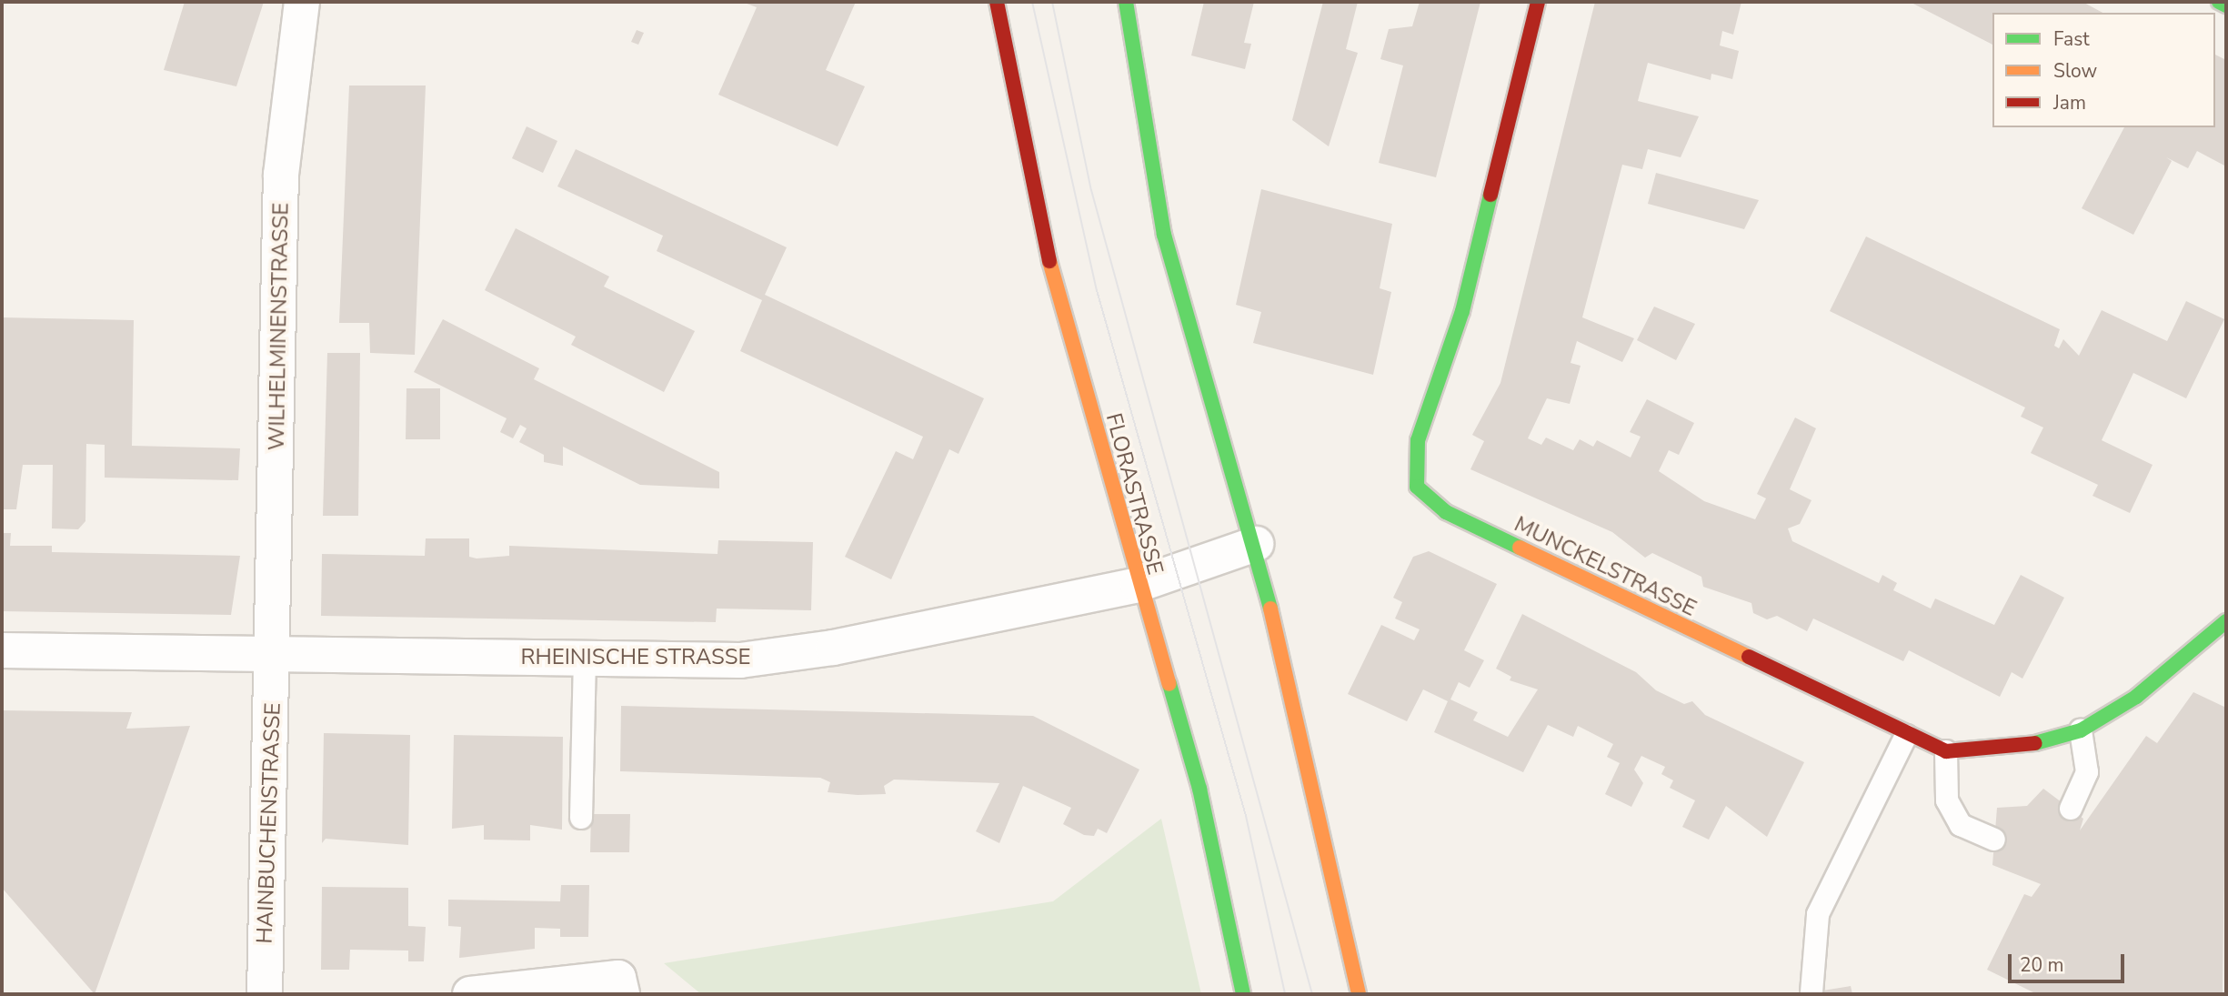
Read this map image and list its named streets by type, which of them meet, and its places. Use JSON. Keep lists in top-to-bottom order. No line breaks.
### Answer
{"streets":{"main road":["FLORASTRASSE","MUNCKELSTRASSE"],"street":["WILHELMINENSTRASSE","RHEINISCHE STRASSE","HAINBUCHENSTRASSE"]},"crossings":[["WILHELMINENSTRASSE","RHEINISCHE STRASSE"],["WILHELMINENSTRASSE","HAINBUCHENSTRASSE"],["FLORASTRASSE","RHEINISCHE STRASSE"],["RHEINISCHE STRASSE","HAINBUCHENSTRASSE"]],"legend":["Fast","Slow","Jam"],"scale_bar":"20 m"}
